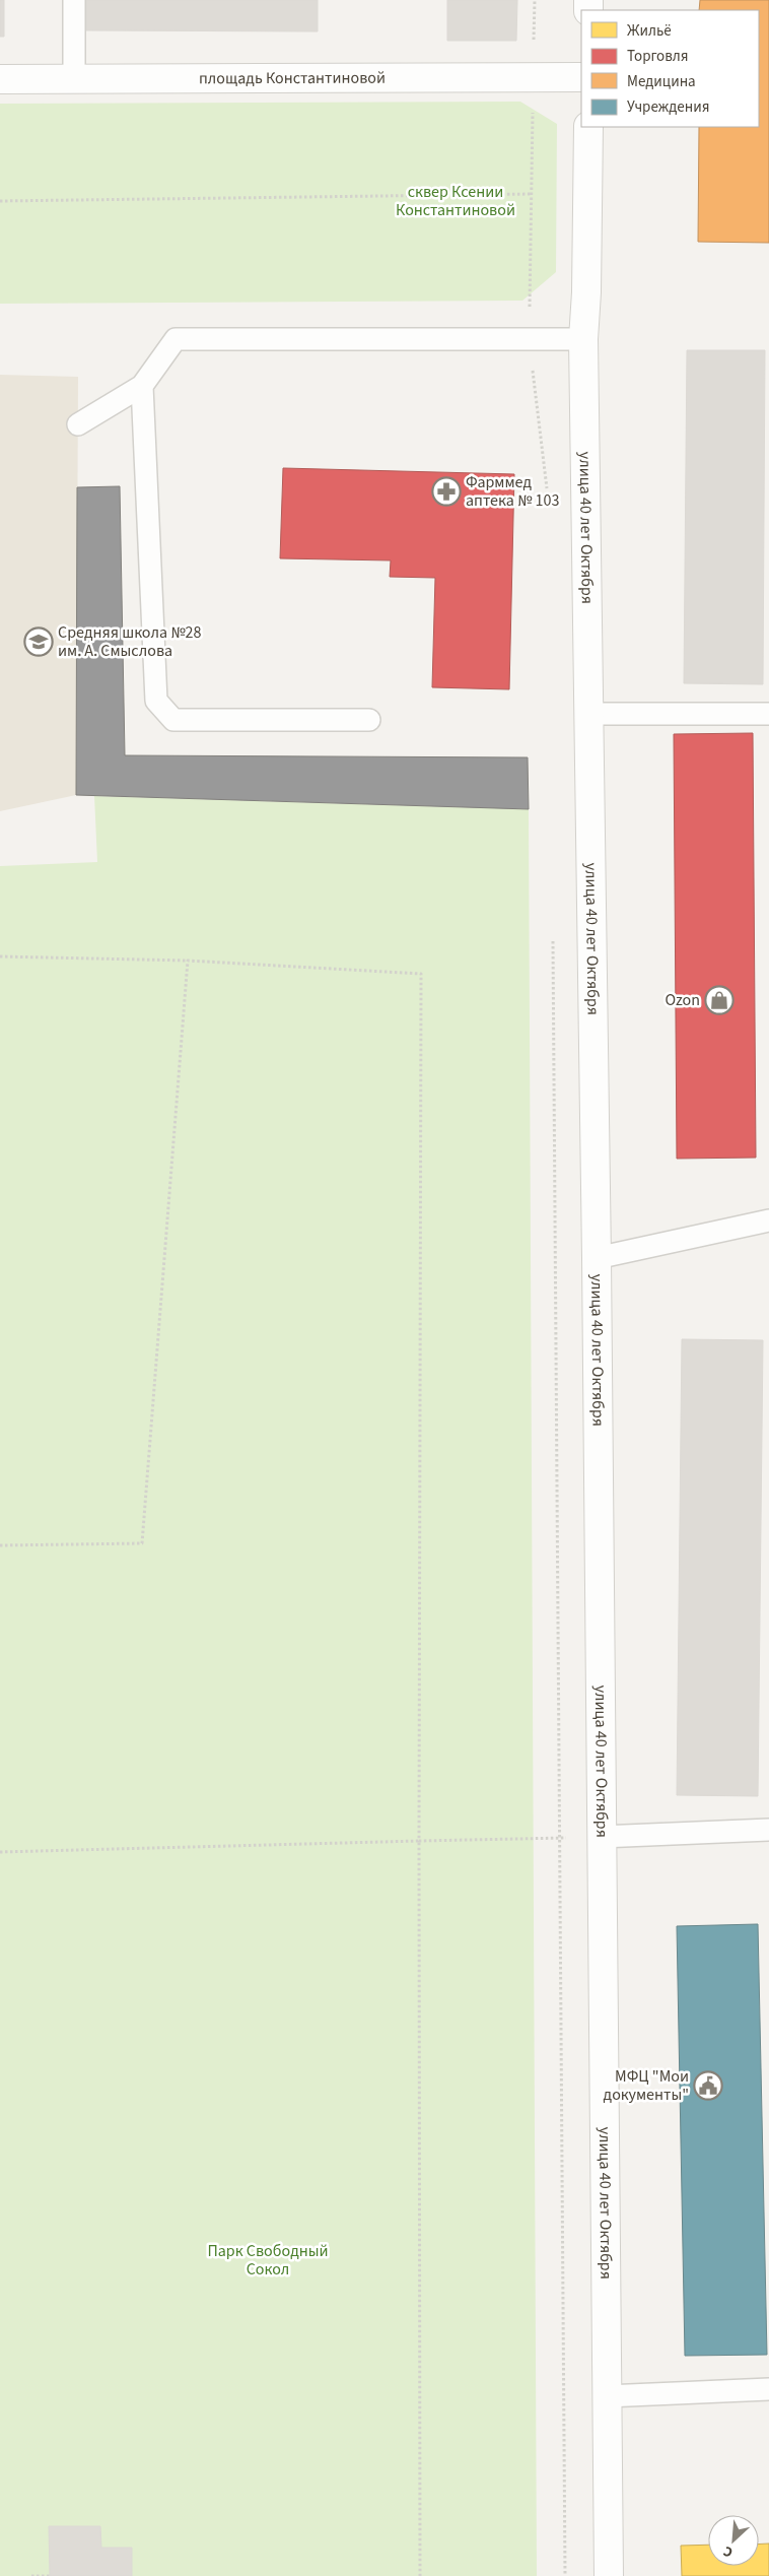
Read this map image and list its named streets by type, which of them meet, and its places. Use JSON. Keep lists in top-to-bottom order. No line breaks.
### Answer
{"streets":{"street":["площадь Константиновой","улица 40 лет Октября"]},"parks":["сквер Ксении Константиновой","Парк Свободный Сокол"],"places":{"pharmacy":["Фарммед аптека № 103"],"school or university":["Средняя школа №28 им. А. Смыслова"],"shop":["Ozon"],"public building":["МФЦ \"Мои документы\""]},"legend":["Жильё","Торговля","Медицина","Учреждения"],"north":"bottom left"}
